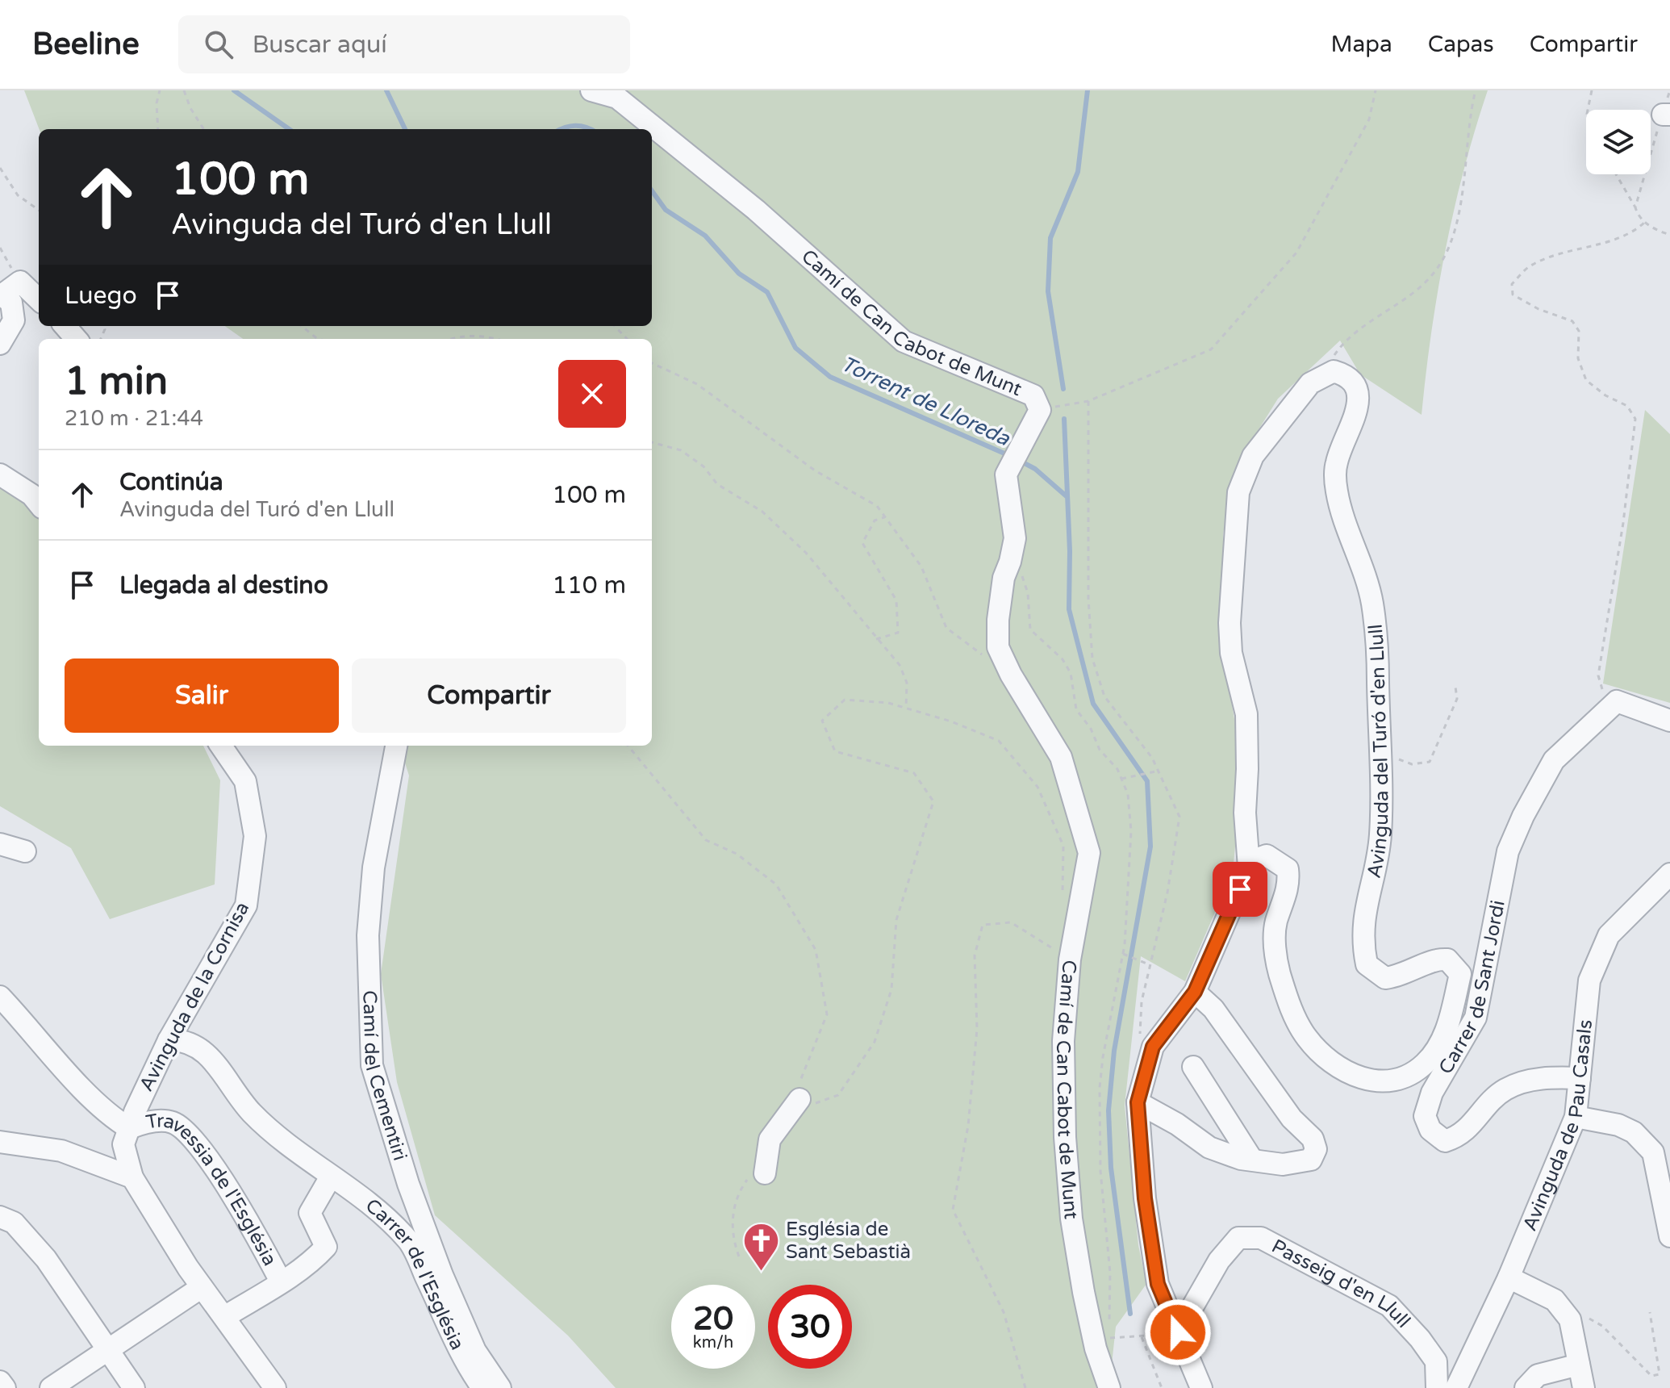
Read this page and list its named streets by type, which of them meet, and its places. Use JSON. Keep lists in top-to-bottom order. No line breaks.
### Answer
{"streets":{"street":["Camí de Can Cabot de Munt","Avinguda del Turó d'en Llull","Carrer de Sant Jordi","Avinguda de la Cornisa","Camí del Cementiri","Avinguda de Pau Casals","Travessia de l'Església","Carrer de l'Església","Passeig d'en Llull"]},"crossings":[["Carrer de Sant Jordi","Avinguda de Pau Casals"],["Avinguda de la Cornisa","Travessia de l'Església"],["Avinguda de la Cornisa","Carrer de l'Església"]],"water":["Torrent de Lloreda"],"places":{"church":["Església de Sant Sebastià"]},"page":{"header":"Beeline","search":"Buscar aquí","nav":["Mapa","Capas","Compartir"],"turn":["100 m","Avinguda del Turó d'en Llull"],"then":"Luego","heading":["1 min","210 m · 21:44"],"list":[{"name":"Continúa","note":"Avinguda del Turó d'en Llull","value":"100 m"},{"name":"Llegada al destino","value":"110 m"}],"buttons":["Salir","Compartir"],"speed":"20 km/h","limit":"30"}}
